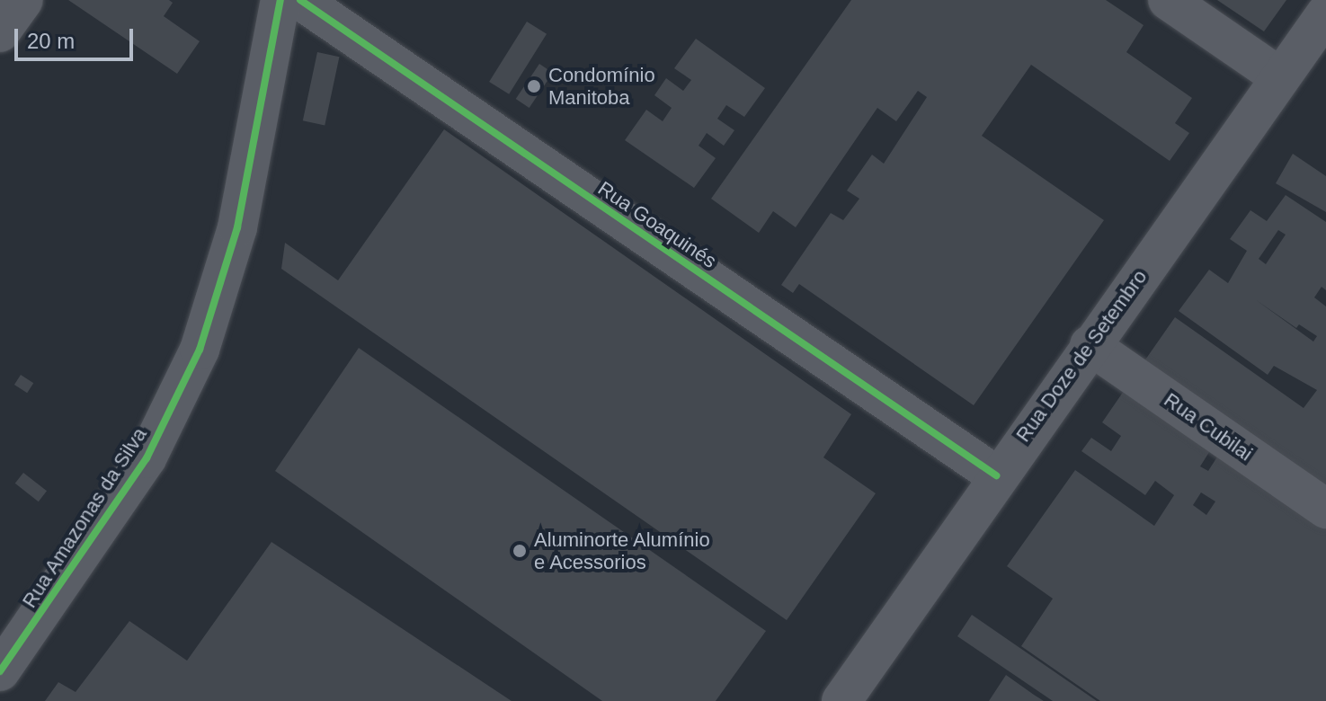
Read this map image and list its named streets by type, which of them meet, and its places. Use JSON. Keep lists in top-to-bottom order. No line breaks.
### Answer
{"streets":{"street":["Rua Goaquinés","Rua Doze de Setembro","Rua Cubilai","Rua Amazonas da Silva"]},"crossings":[["Rua Goaquinés","Rua Doze de Setembro"],["Rua Doze de Setembro","Rua Cubilai"]],"places":["Condomínio Manitoba","Aluminorte Alumínio e Acessorios"],"scale_bar":"20 m"}
